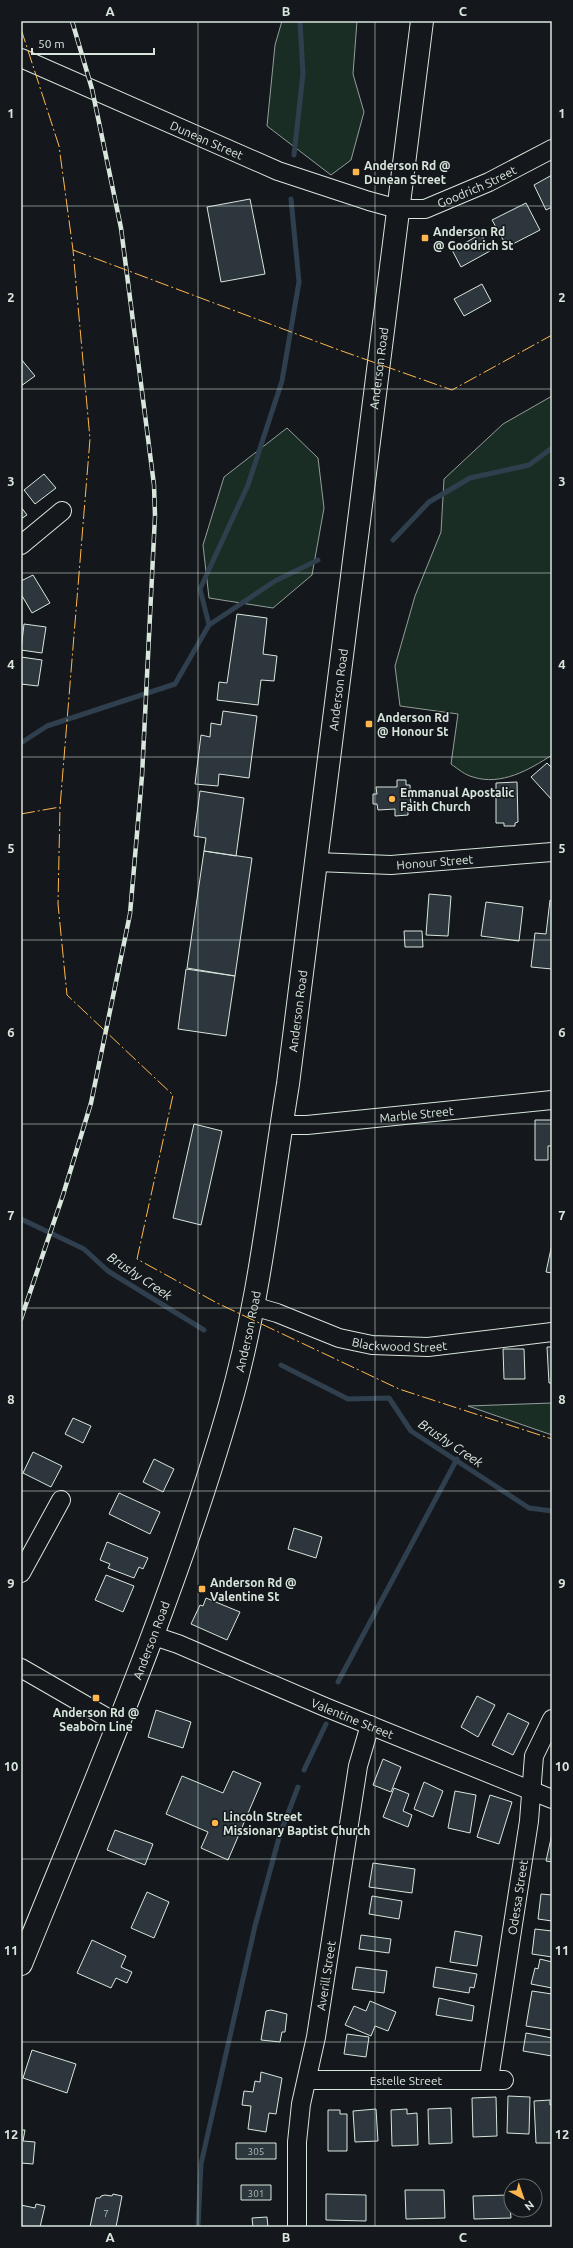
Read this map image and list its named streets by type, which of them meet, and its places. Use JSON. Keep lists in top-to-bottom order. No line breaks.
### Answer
{"streets":{"main road":["Anderson Road"],"street":["Dunean Street","Goodrich Street","Honour Street","Marble Street","Blackwood Street","Valentine Street","Odessa Street","Averill Street","Estelle Street"]},"crossings":[["Dunean Street","Goodrich Street"],["Dunean Street","Anderson Road"],["Goodrich Street","Anderson Road"],["Anderson Road","Honour Street"],["Anderson Road","Marble Street"],["Anderson Road","Blackwood Street"],["Anderson Road","Valentine Street"],["Valentine Street","Odessa Street"],["Valentine Street","Averill Street"],["Odessa Street","Estelle Street"],["Averill Street","Estelle Street"]],"water":["Brushy Creek"],"places":{"transit":["Anderson Rd @ Dunean Street","Anderson Rd @ Goodrich St","Anderson Rd @ Honour St","Anderson Rd @ Valentine St","Anderson Rd @ Seaborn Line"],"other":["Emmanual Apostalic Faith Church","Lincoln Street Missionary Baptist Church"]},"house_numbers":["305","301","7"],"scale_bar":"50 m","north":"bottom right","grid":{"columns":["A","B","C"],"rows":["1","2","3","4","5","6","7","8","9","10","11","12"]}}
